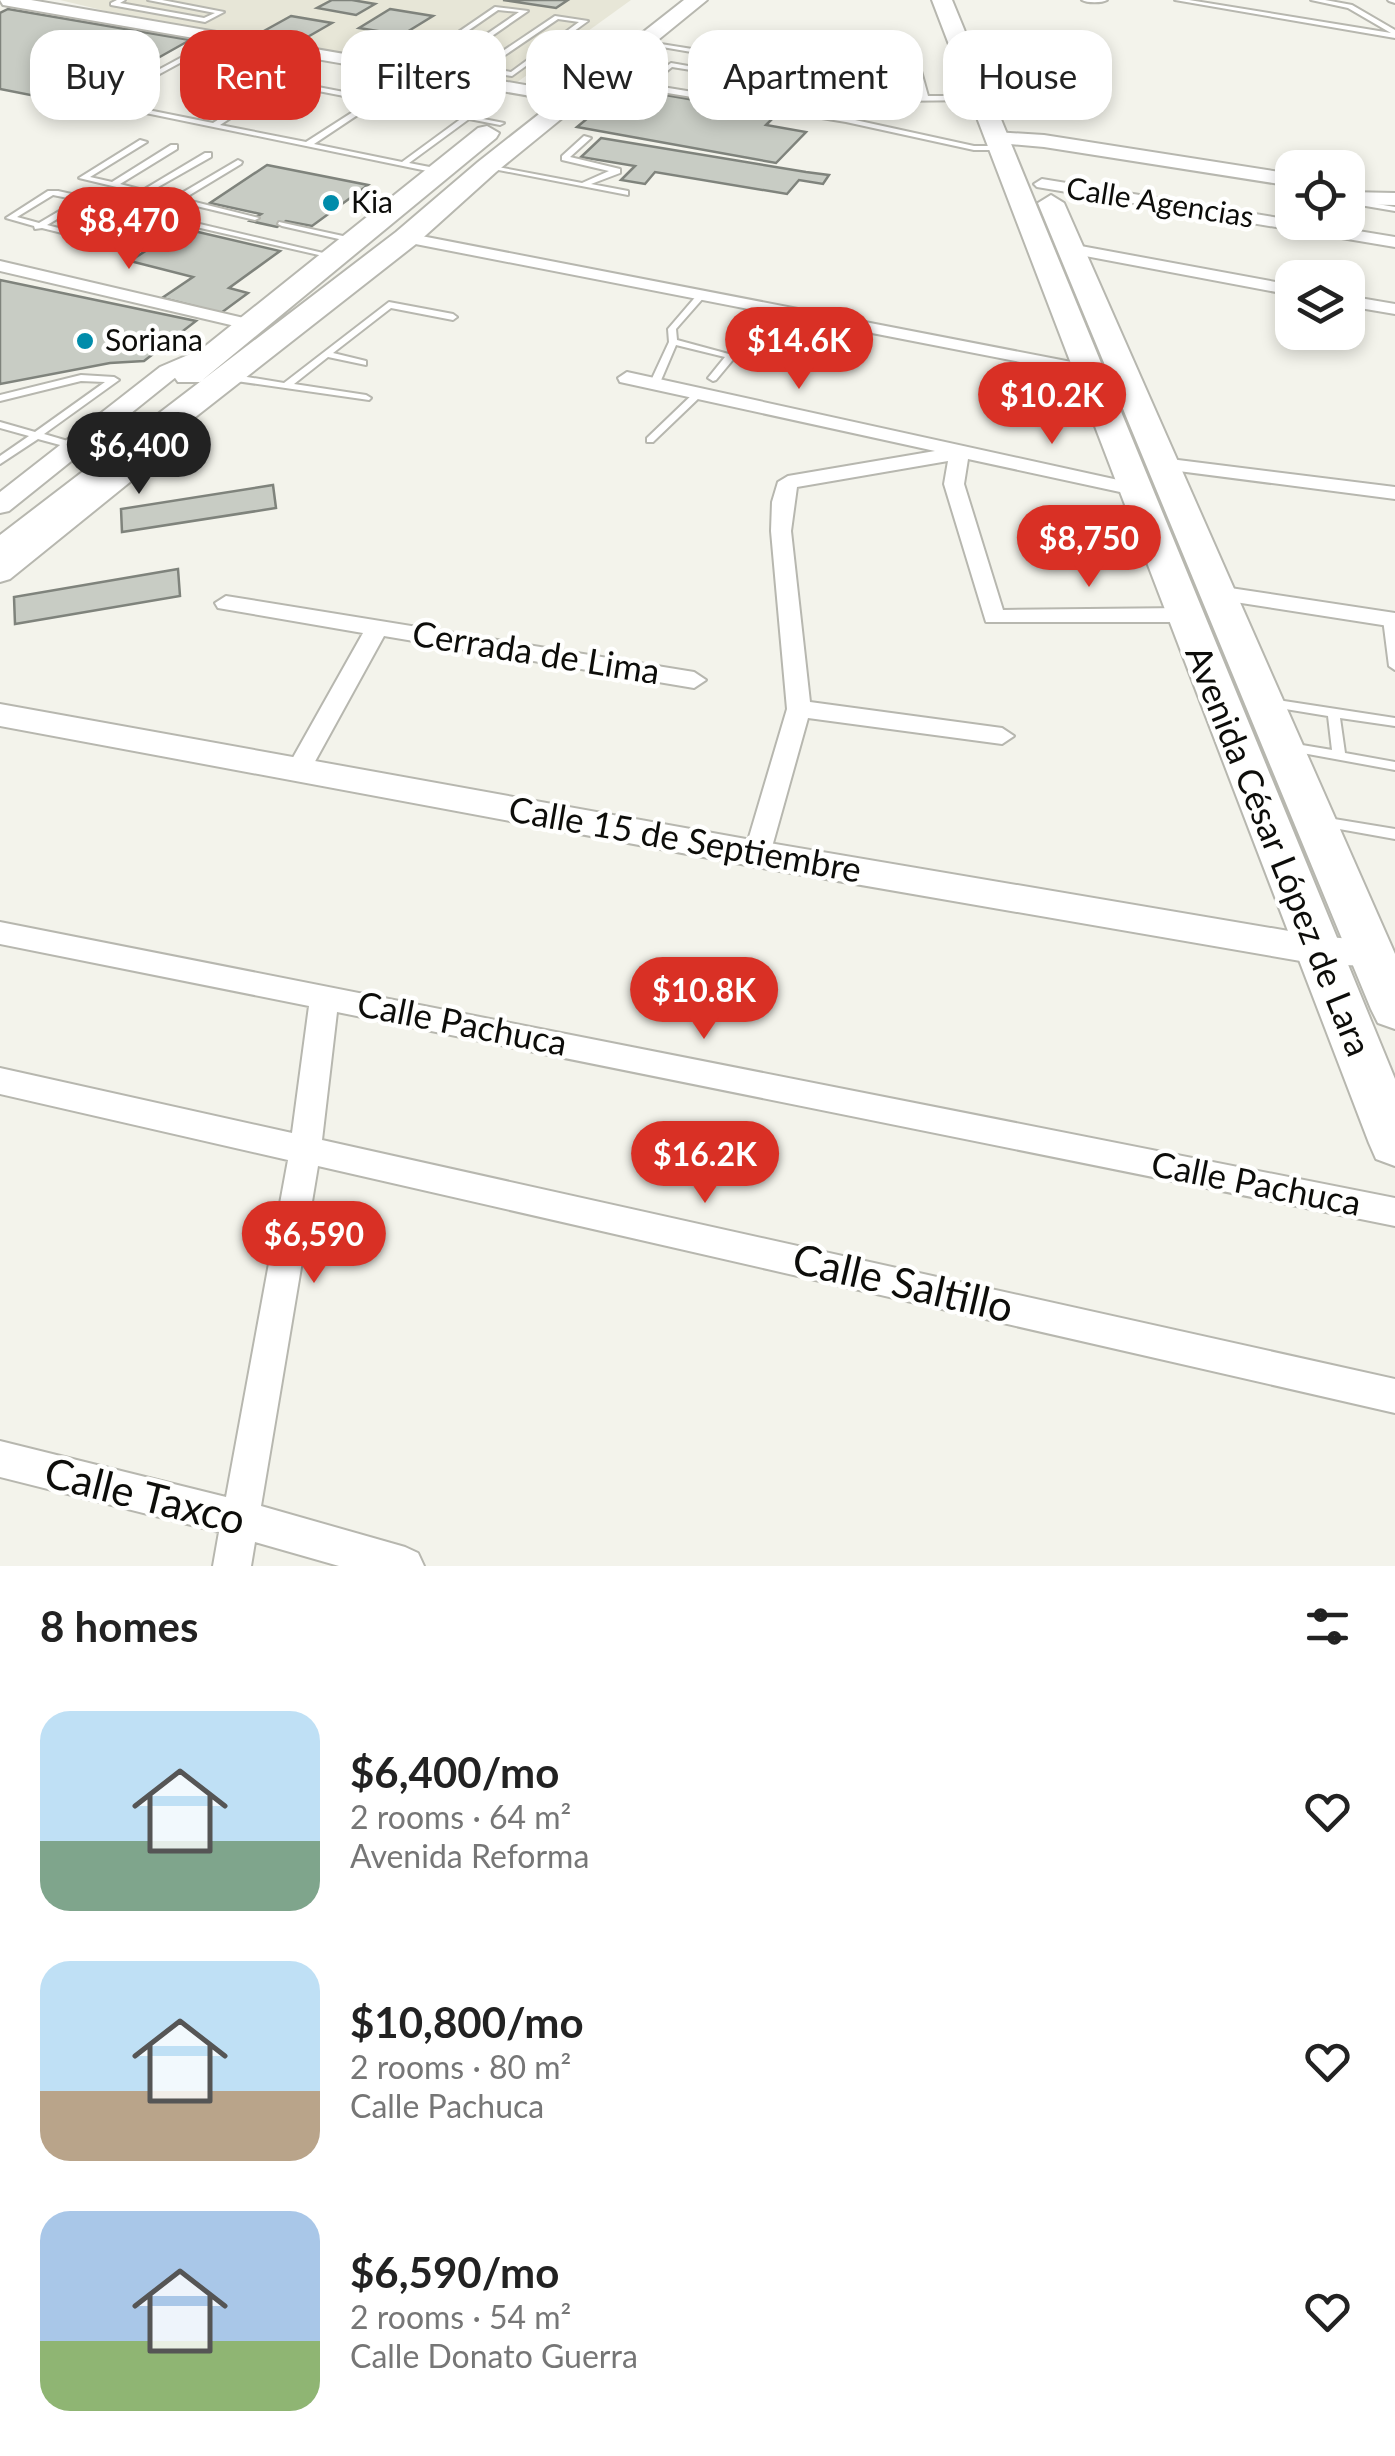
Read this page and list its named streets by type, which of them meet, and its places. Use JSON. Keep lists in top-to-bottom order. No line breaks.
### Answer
{"streets":{"main road":["Avenida César López de Lara"],"street":["Calle Agencias","Cerrada de Lima","Calle 15 de Septiembre","Calle Pachuca","Calle Saltillo","Calle Taxco"]},"crossings":[["Calle Agencias","Avenida César López de Lara"],["Cerrada de Lima","Calle 15 de Septiembre"],["Calle 15 de Septiembre","Avenida César López de Lara"]],"places":["Kia","Soriana"],"page":{"chip":["Buy","Rent","Filters","New","Apartment","House"],"price":["$8,470","$14.6K","$10.2K","$6,400","$8,750","$10.8K","$16.2K","$6,590"],"heading":"8 homes","list":[{"name":"$6,400/mo","note":"2 rooms · 64 m² · Avenida Reforma"},{"name":"$10,800/mo","note":"2 rooms · 80 m² · Calle Pachuca"},{"name":"$6,590/mo","note":"2 rooms · 54 m² · Calle Donato Guerra"}]}}
